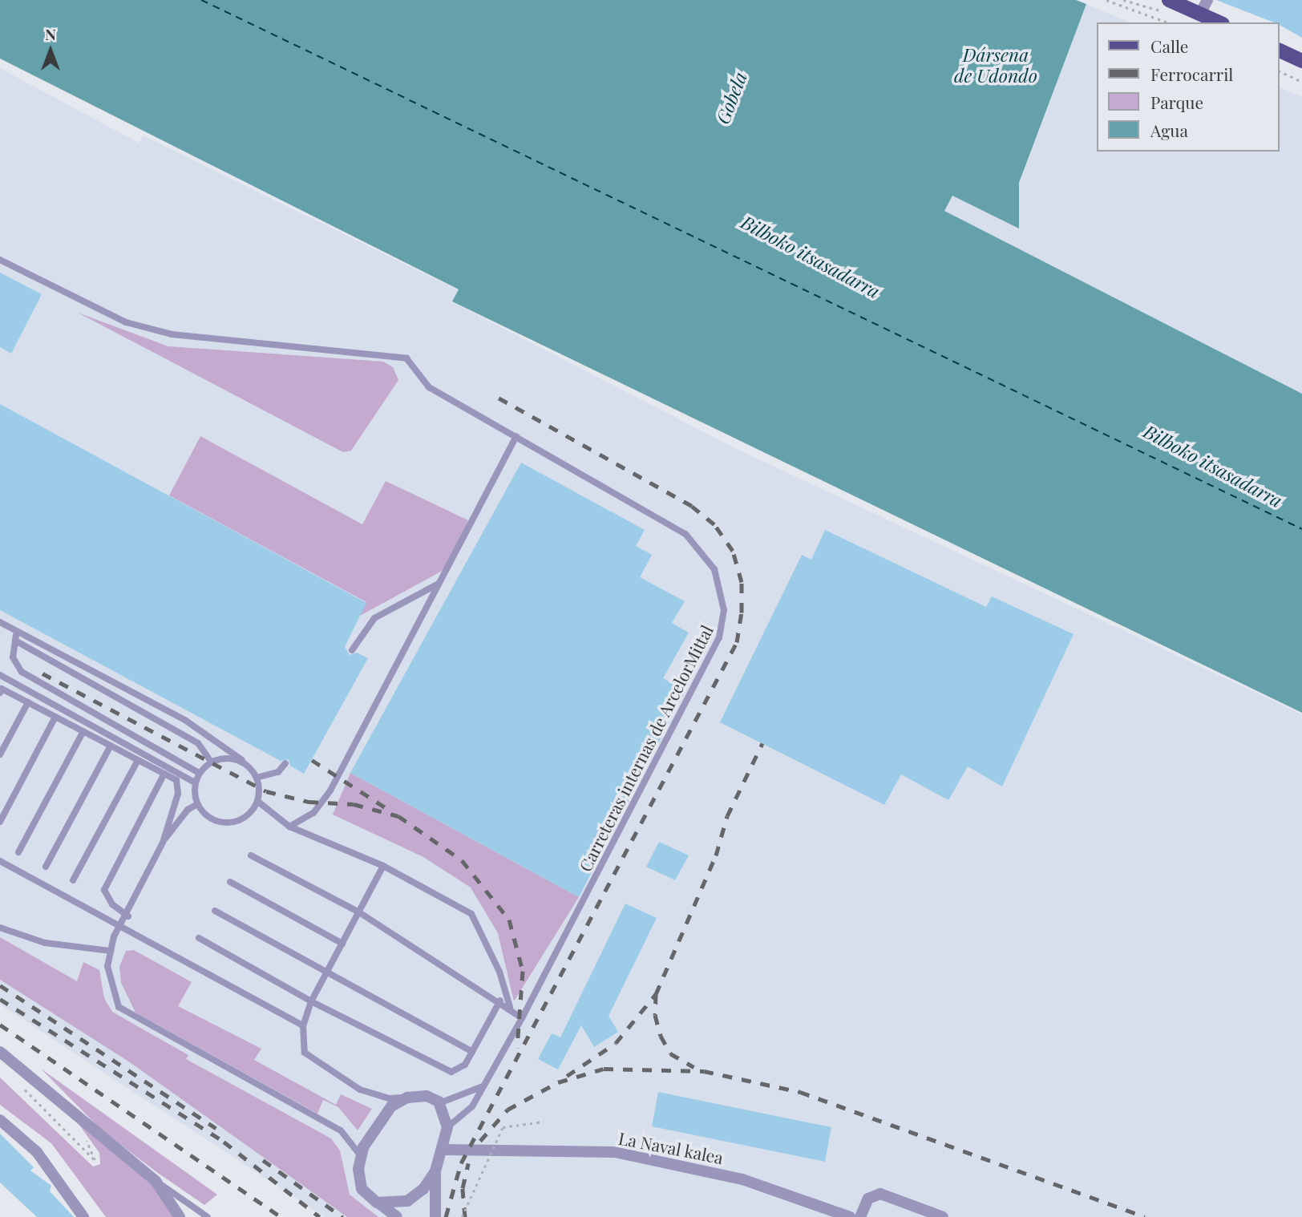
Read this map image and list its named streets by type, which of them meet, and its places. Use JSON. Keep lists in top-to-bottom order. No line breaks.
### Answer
{"streets":{"street":["La Naval kalea"],"lane":["Carreteras internas de ArcelorMittal"]},"crossings":[["Carreteras internas de ArcelorMittal","La Naval kalea"]],"water":["Dársena de Udondo","Gobela","Bilboko itsasadarra"],"legend":["Calle","Ferrocarril","Parque","Agua"],"north":"top"}
